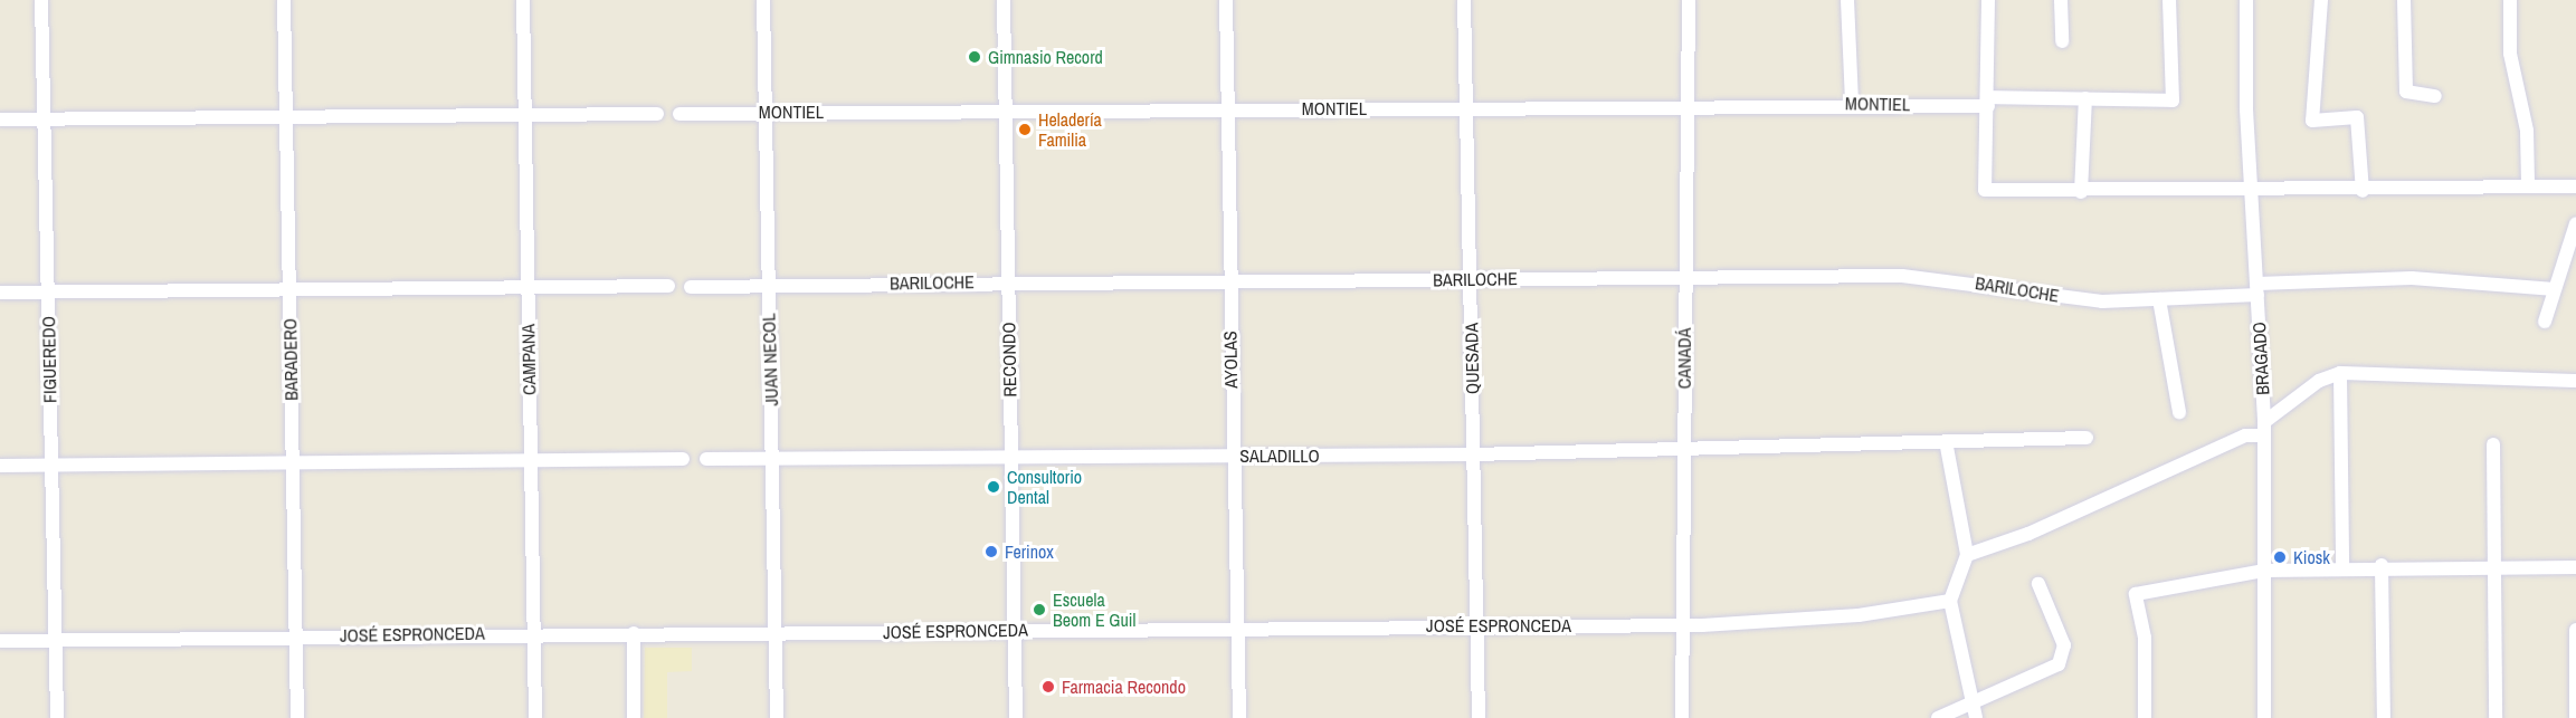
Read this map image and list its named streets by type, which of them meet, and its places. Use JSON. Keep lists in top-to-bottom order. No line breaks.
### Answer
{"streets":{"street":["MONTIEL","BARILOCHE","QUESADA","CANADÁ","BRAGADO","FIGUEREDO","BARADERO","CAMPANA","JUAN NECOL","RECONDO","AYOLAS","SALADILLO","JOSÉ ESPRONCEDA"]},"crossings":[["MONTIEL","QUESADA"],["MONTIEL","CANADÁ"],["MONTIEL","JUAN NECOL"],["MONTIEL","RECONDO"],["MONTIEL","AYOLAS"],["BARILOCHE","QUESADA"],["BARILOCHE","CANADÁ"],["BARILOCHE","BRAGADO"],["BARILOCHE","JUAN NECOL"],["BARILOCHE","RECONDO"],["BARILOCHE","AYOLAS"],["QUESADA","SALADILLO"],["QUESADA","JOSÉ ESPRONCEDA"],["CANADÁ","SALADILLO"],["CANADÁ","JOSÉ ESPRONCEDA"],["FIGUEREDO","JOSÉ ESPRONCEDA"],["BARADERO","JOSÉ ESPRONCEDA"],["CAMPANA","JOSÉ ESPRONCEDA"],["JUAN NECOL","SALADILLO"],["JUAN NECOL","JOSÉ ESPRONCEDA"],["RECONDO","SALADILLO"],["RECONDO","JOSÉ ESPRONCEDA"],["AYOLAS","SALADILLO"],["AYOLAS","JOSÉ ESPRONCEDA"]],"places":["Gimnasio Record","Heladería Familia","Consultorio Dental","Ferinox","Kiosk","Escuela Beom E Guil","Farmacia Recondo"]}
